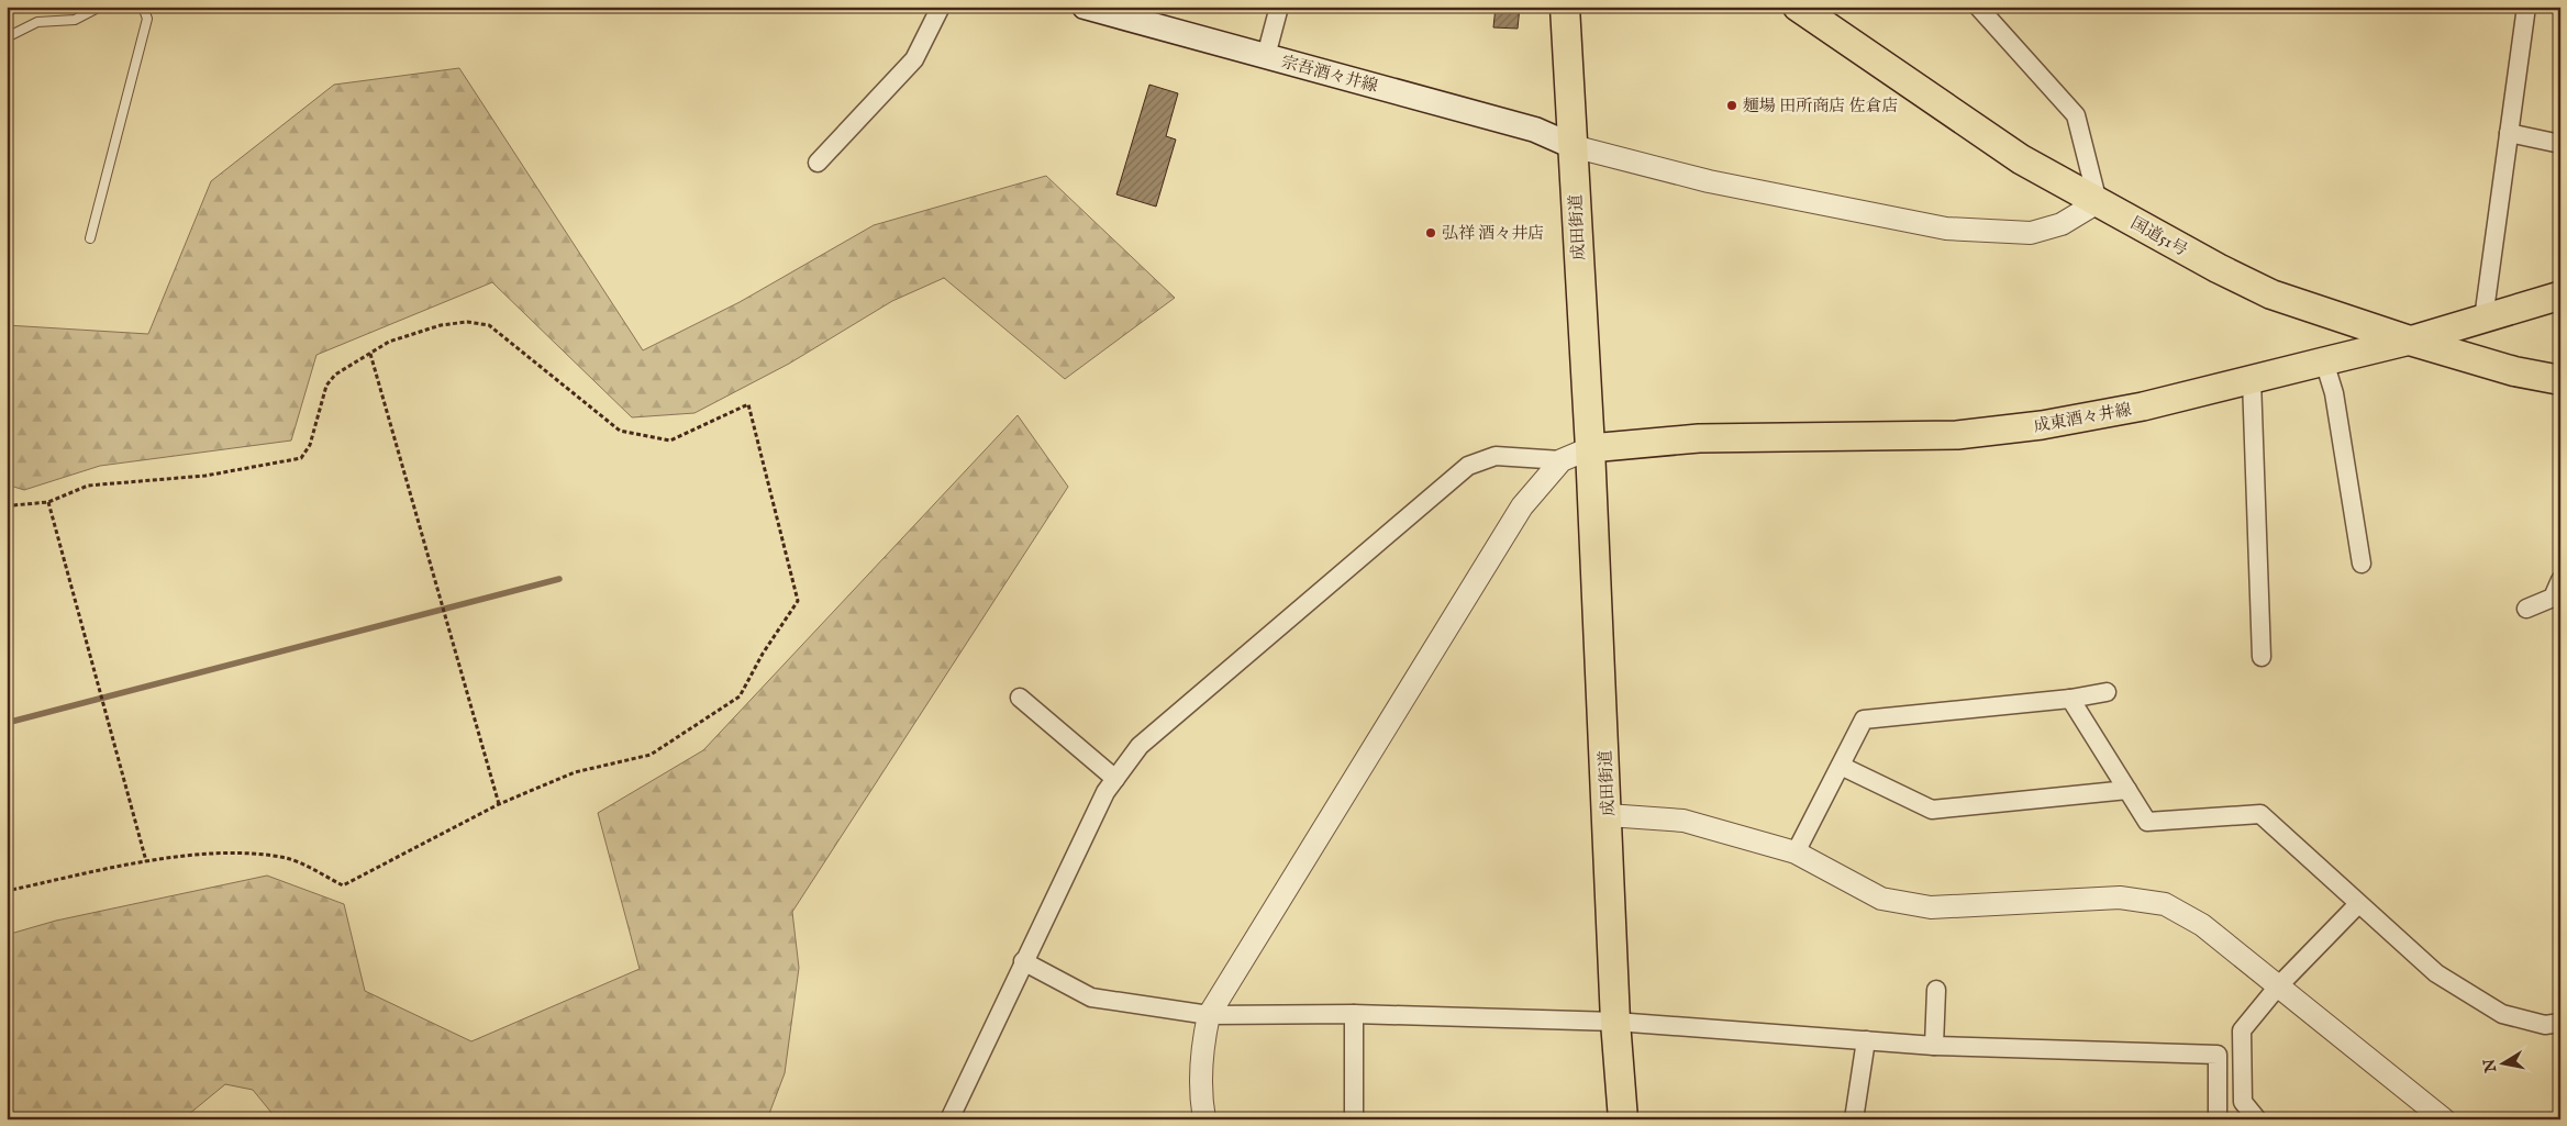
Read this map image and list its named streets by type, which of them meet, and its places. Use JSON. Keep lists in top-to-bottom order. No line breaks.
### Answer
{"streets":{"highway":["成田街道","国道51号"],"main road":["宗吾酒々井線","成東酒々井線"]},"crossings":[["宗吾酒々井線","成田街道"],["成田街道","成東酒々井線"],["国道51号","成東酒々井線"]],"places":["麺場 田所商店 佐倉店","弘祥 酒々井店"],"north":"left"}
